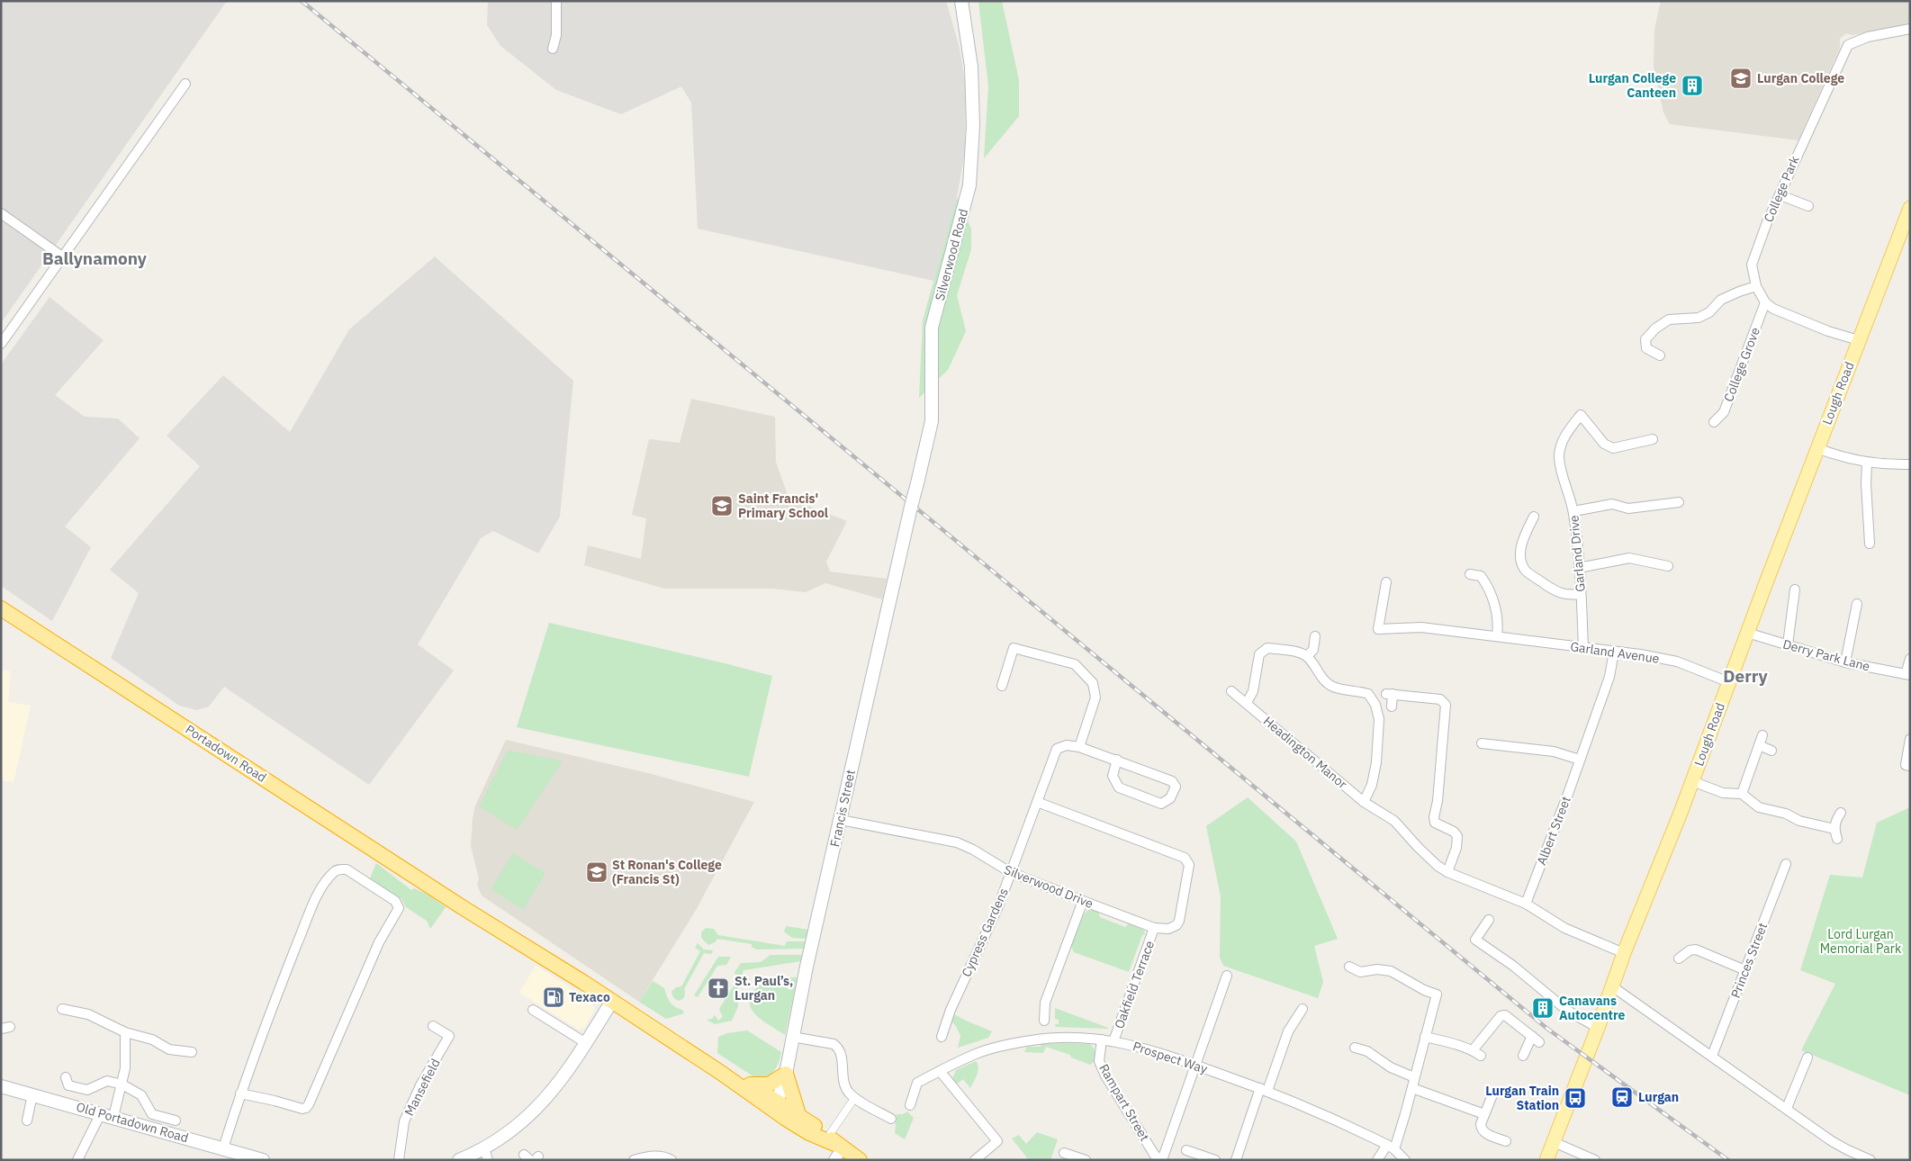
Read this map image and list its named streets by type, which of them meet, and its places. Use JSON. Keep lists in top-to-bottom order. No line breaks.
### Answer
{"streets":{"highway":["Portadown Road"],"main road":["Silverwood Road","Lough Road","Francis Street","Old Portadown Road"],"street":["College Park","College Grove","Garland Drive","Garland Avenue","Derry Park Lane","Headington Manor","Albert Street","Silverwood Drive","Cypress Gardens","Princes Street","Oakfield Terrace","Prospect Way","Mansefield","Rampart Street"]},"crossings":[["College Park","College Grove"],["Silverwood Road","Francis Street"],["Lough Road","Garland Avenue"],["Lough Road","Derry Park Lane"],["Garland Drive","Garland Avenue"],["Garland Avenue","Albert Street"],["Headington Manor","Albert Street"],["Francis Street","Silverwood Drive"],["Silverwood Drive","Cypress Gardens"],["Silverwood Drive","Oakfield Terrace"],["Oakfield Terrace","Prospect Way"],["Prospect Way","Rampart Street"]],"districts":["Ballynamony","Derry"],"parks":["Lord Lurgan Memorial Park"],"places":{"school or university":["Lurgan College","Saint Francis' Primary School","St Ronan's College (Francis St)"],"building":["Lurgan College Canteen","Canavans Autocentre"],"church":["St. Paul’s, Lurgan"],"fuel station":["Texaco"],"station":["Lurgan"],"bus stop":["Lurgan Train Station"]}}
